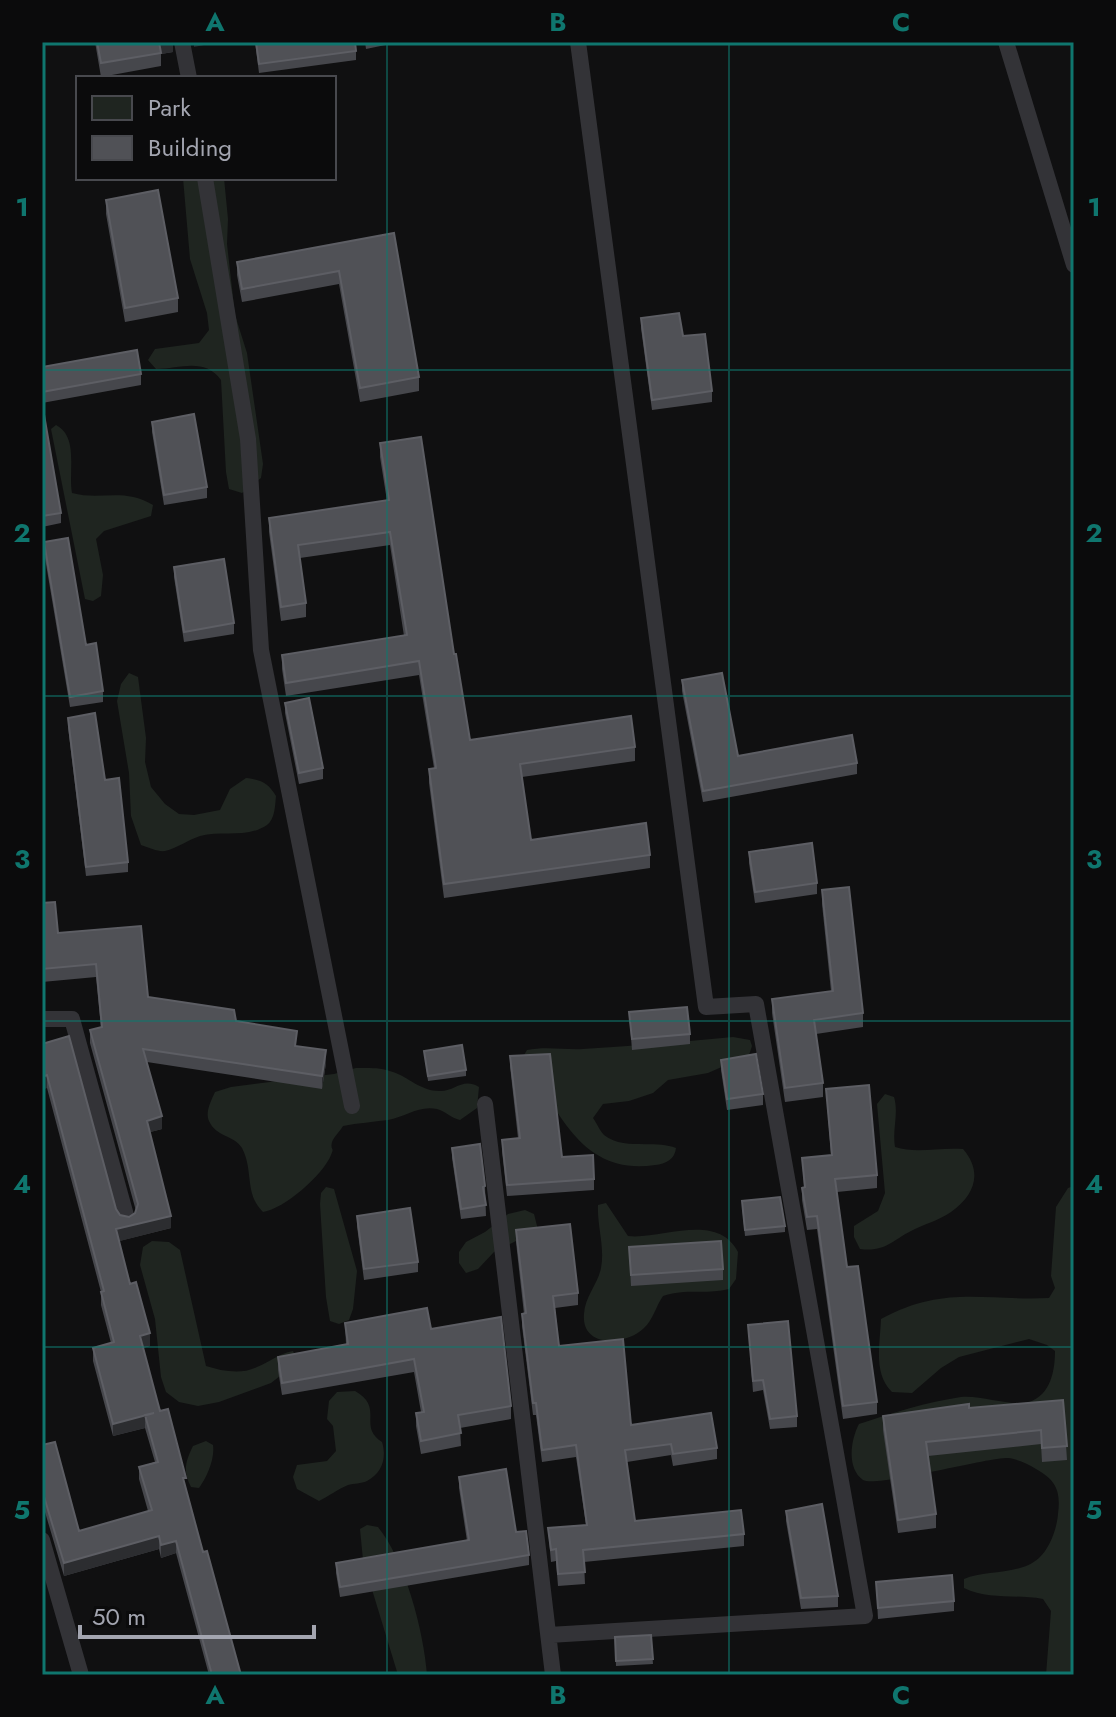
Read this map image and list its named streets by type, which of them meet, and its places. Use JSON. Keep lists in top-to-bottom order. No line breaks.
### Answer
{"legend":["Park","Building"],"scale_bar":"50 m","grid":{"columns":["A","B","C"],"rows":["1","2","3","4","5"]}}
